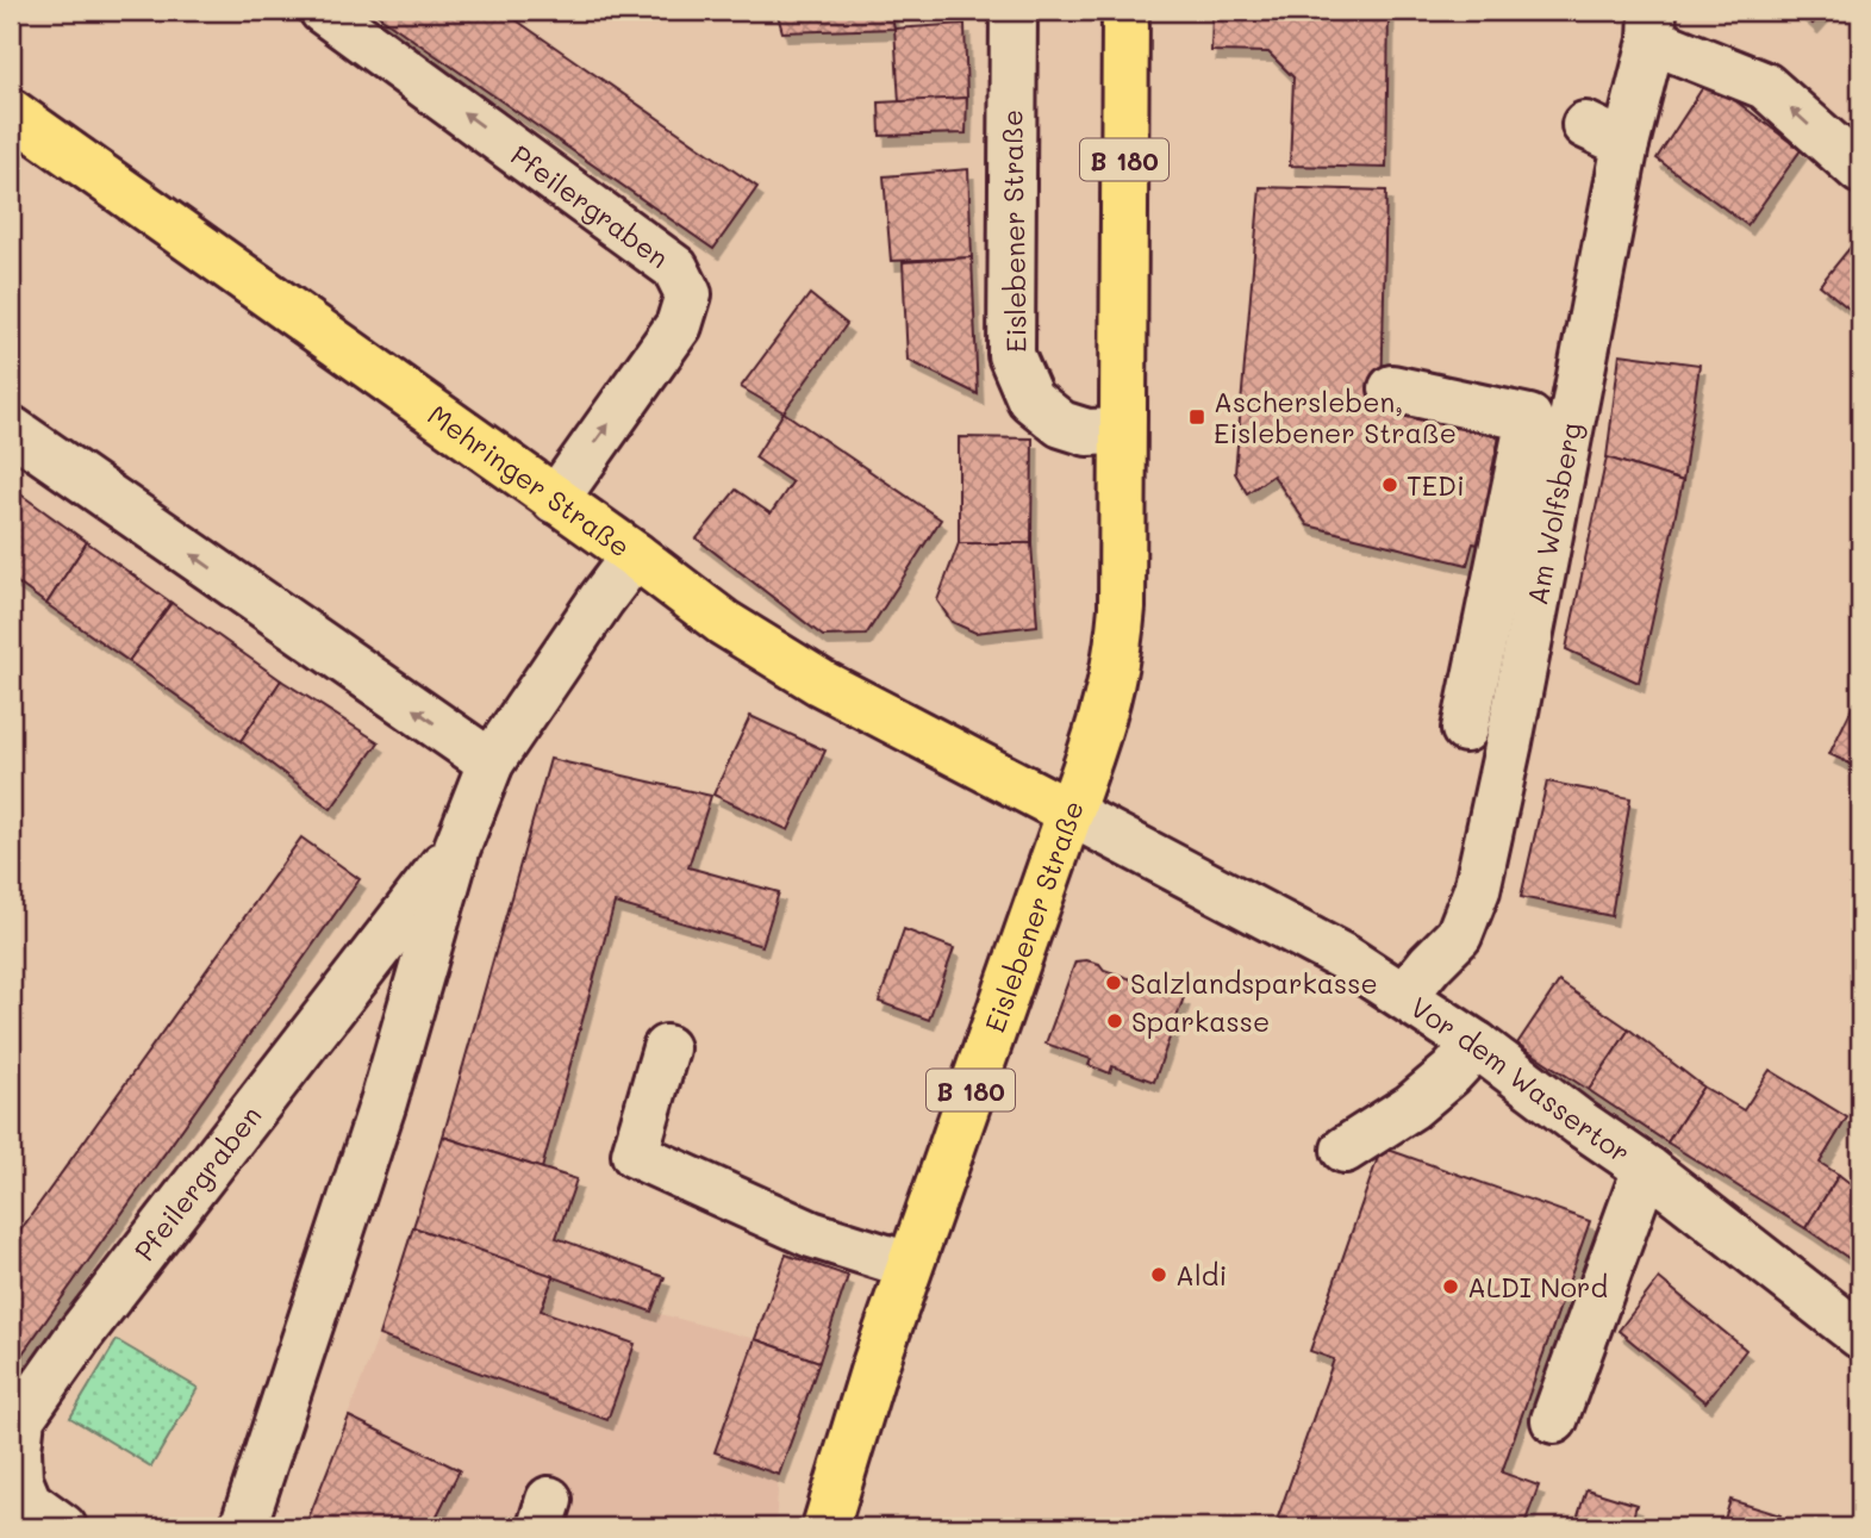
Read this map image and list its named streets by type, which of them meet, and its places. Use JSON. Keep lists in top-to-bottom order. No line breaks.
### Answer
{"streets":{"main road":["B 180","Eislebener Straße","Mehringer Straße"],"street":["Pfeilergraben","Am Wolfsberg","Vor dem Wassertor"]},"crossings":[["Pfeilergraben","Mehringer Straße"],["Eislebener Straße","Mehringer Straße"],["Eislebener Straße","Vor dem Wassertor"],["Mehringer Straße","Vor dem Wassertor"],["Am Wolfsberg","Vor dem Wassertor"]],"places":{"transit":["Aschersleben, Eislebener Straße"],"other":["TEDi","Salzlandsparkasse","Sparkasse","Aldi","ALDI Nord"]}}
